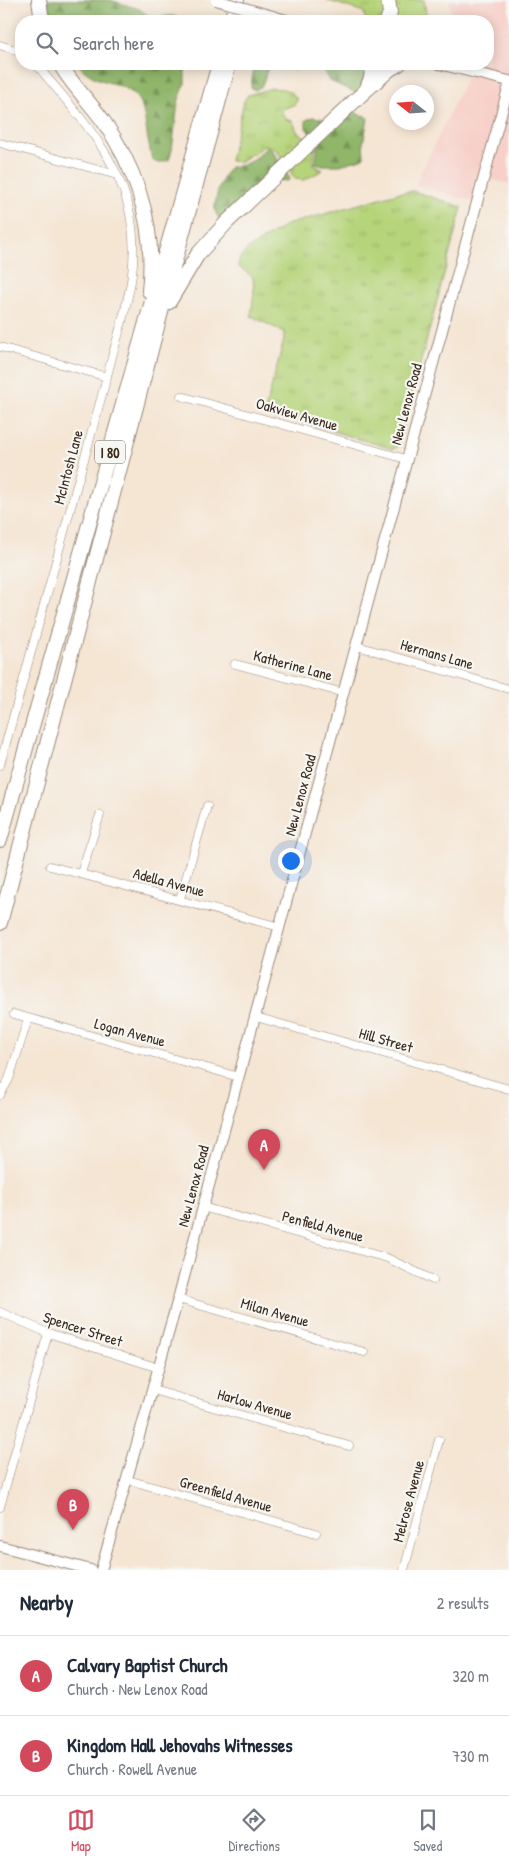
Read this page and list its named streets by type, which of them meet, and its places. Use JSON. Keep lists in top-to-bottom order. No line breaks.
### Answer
{"streets":{"highway":["I 80"],"street":["New Lenox Road","Oakview Avenue","McIntosh Lane","Hermans Lane","Katherine Lane","Adella Avenue","Logan Avenue","Hill Street","Penfield Avenue","Milan Avenue","Spencer Street","Harlow Avenue","Greenfield Avenue","Melrose Avenue"]},"crossings":[["New Lenox Road","Oakview Avenue"],["New Lenox Road","Hermans Lane"],["New Lenox Road","Katherine Lane"],["New Lenox Road","Adella Avenue"],["New Lenox Road","Logan Avenue"],["New Lenox Road","Hill Street"],["New Lenox Road","Penfield Avenue"],["New Lenox Road","Milan Avenue"],["New Lenox Road","Spencer Street"],["New Lenox Road","Harlow Avenue"],["New Lenox Road","Greenfield Avenue"]],"north":"left","page":{"search":"Search here","pins":["A","B"],"heading":["Nearby","2 results"],"list":[{"mark":"A","name":"Calvary Baptist Church","note":"Church · New Lenox Road","value":"320 m"},{"mark":"B","name":"Kingdom Hall Jehovahs Witnesses","note":"Church · Rowell Avenue","value":"730 m"}],"nav":["Map","Directions","Saved"]}}
